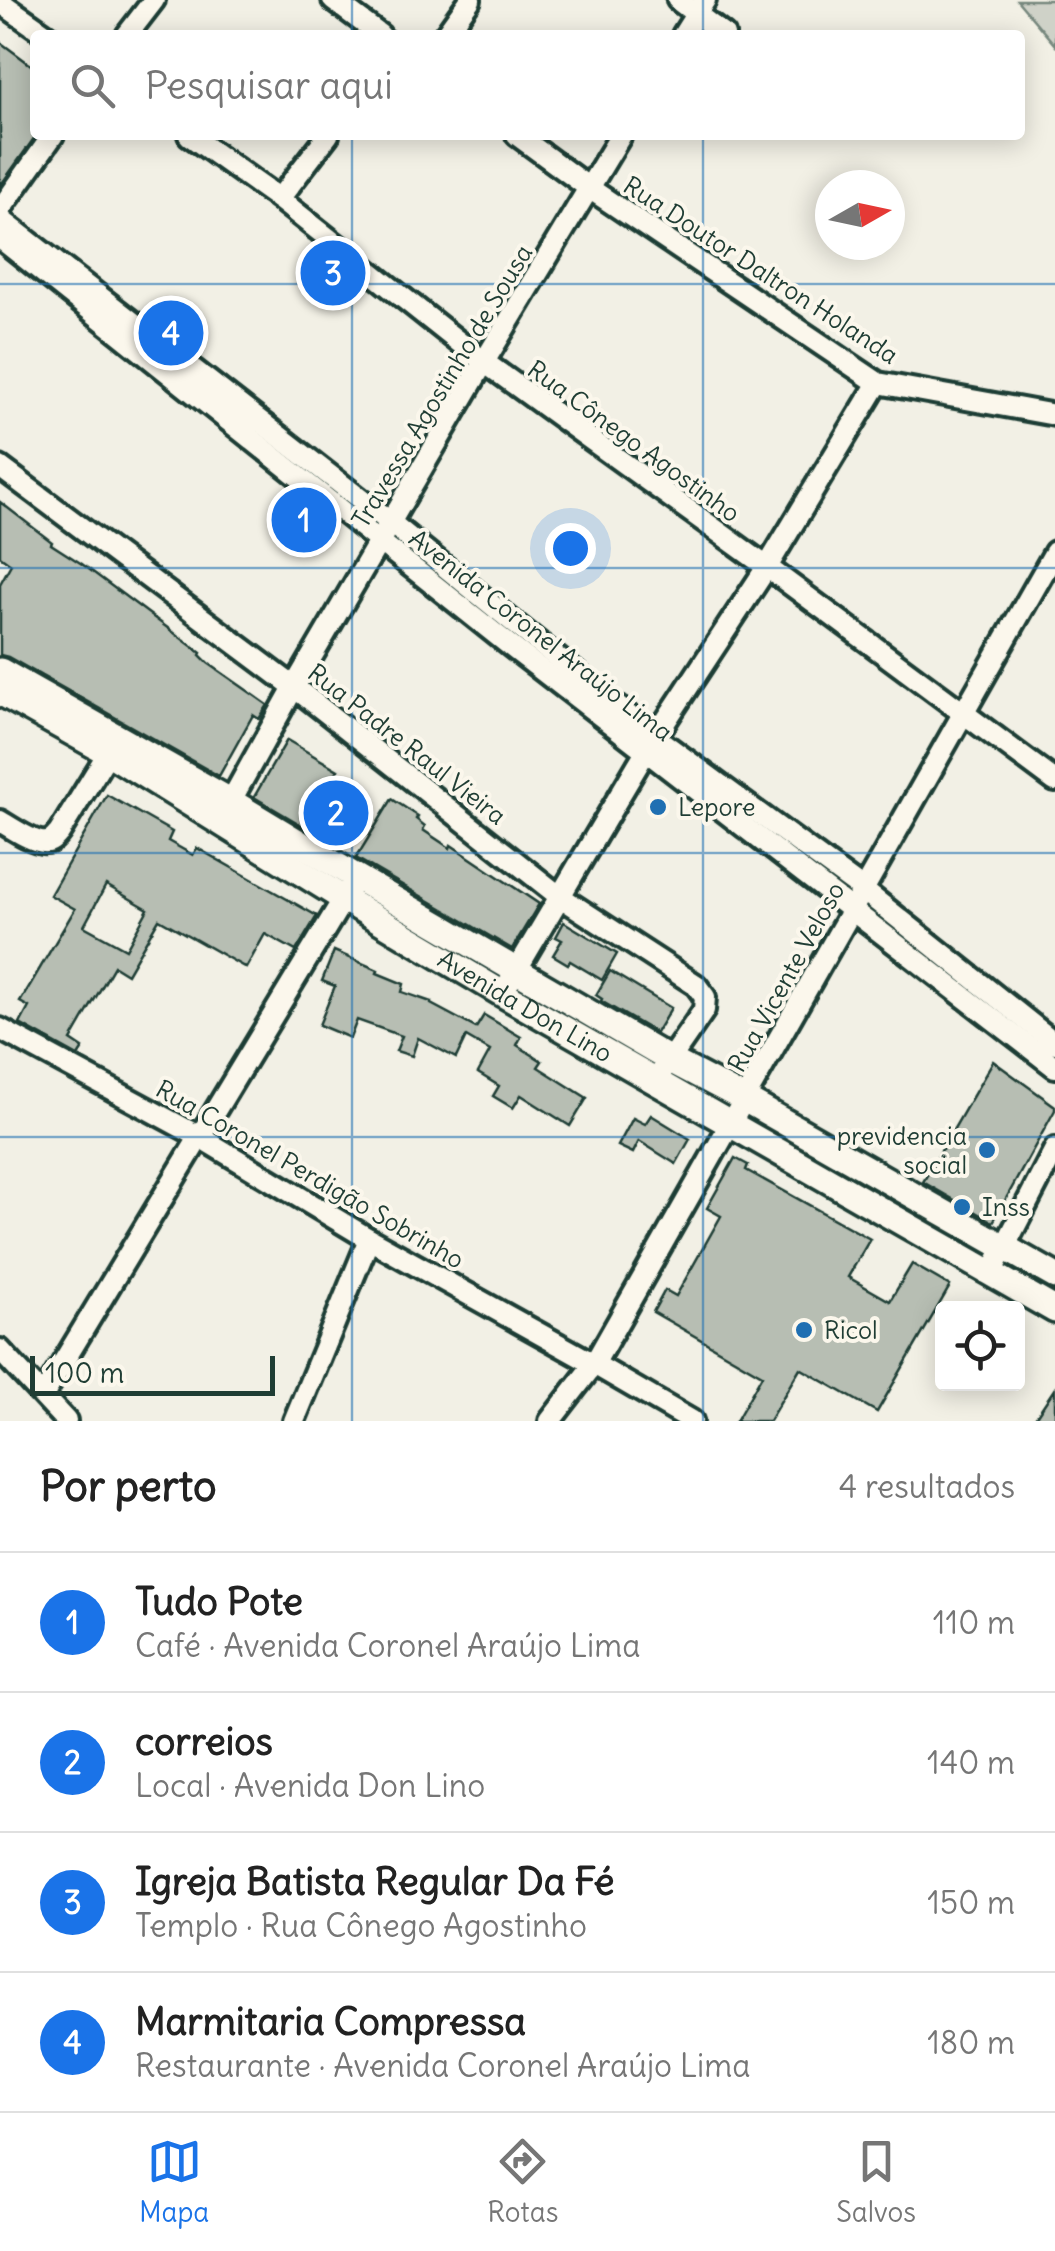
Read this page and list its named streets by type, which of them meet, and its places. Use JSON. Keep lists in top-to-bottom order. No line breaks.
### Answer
{"streets":{"main road":["Avenida Don Lino"],"street":["Rua Doutor Daltron Holanda","Travessa Agostinho de Sousa","Rua Cônego Agostinho","Avenida Coronel Araújo Lima","Rua Padre Raul Vieira","Rua Vicente Veloso","Rua Coronel Perdigão Sobrinho"]},"crossings":[["Rua Doutor Daltron Holanda","Travessa Agostinho de Sousa"],["Travessa Agostinho de Sousa","Rua Cônego Agostinho"],["Travessa Agostinho de Sousa","Avenida Coronel Araújo Lima"],["Travessa Agostinho de Sousa","Rua Padre Raul Vieira"],["Travessa Agostinho de Sousa","Avenida Don Lino"],["Rua Cônego Agostinho","Rua Vicente Veloso"],["Avenida Coronel Araújo Lima","Rua Vicente Veloso"],["Rua Padre Raul Vieira","Avenida Don Lino"],["Rua Vicente Veloso","Avenida Don Lino"],["Rua Vicente Veloso","Rua Coronel Perdigão Sobrinho"]],"places":["Lepore","previdencia social","Inss","Ricol"],"scale_bar":"100 m","north":"right","page":{"search":"Pesquisar aqui","pins":["3","4","1","2"],"scale":"100 m","heading":["Por perto","4 resultados"],"list":[{"mark":"1","name":"Tudo Pote","note":"Café · Avenida Coronel Araújo Lima","value":"110 m"},{"mark":"2","name":"correios","note":"Local · Avenida Don Lino","value":"140 m"},{"mark":"3","name":"Igreja Batista Regular Da Fé","note":"Templo · Rua Cônego Agostinho","value":"150 m"},{"mark":"4","name":"Marmitaria Compressa","note":"Restaurante · Avenida Coronel Araújo Lima","value":"180 m"}],"nav":["Mapa","Rotas","Salvos"]}}
